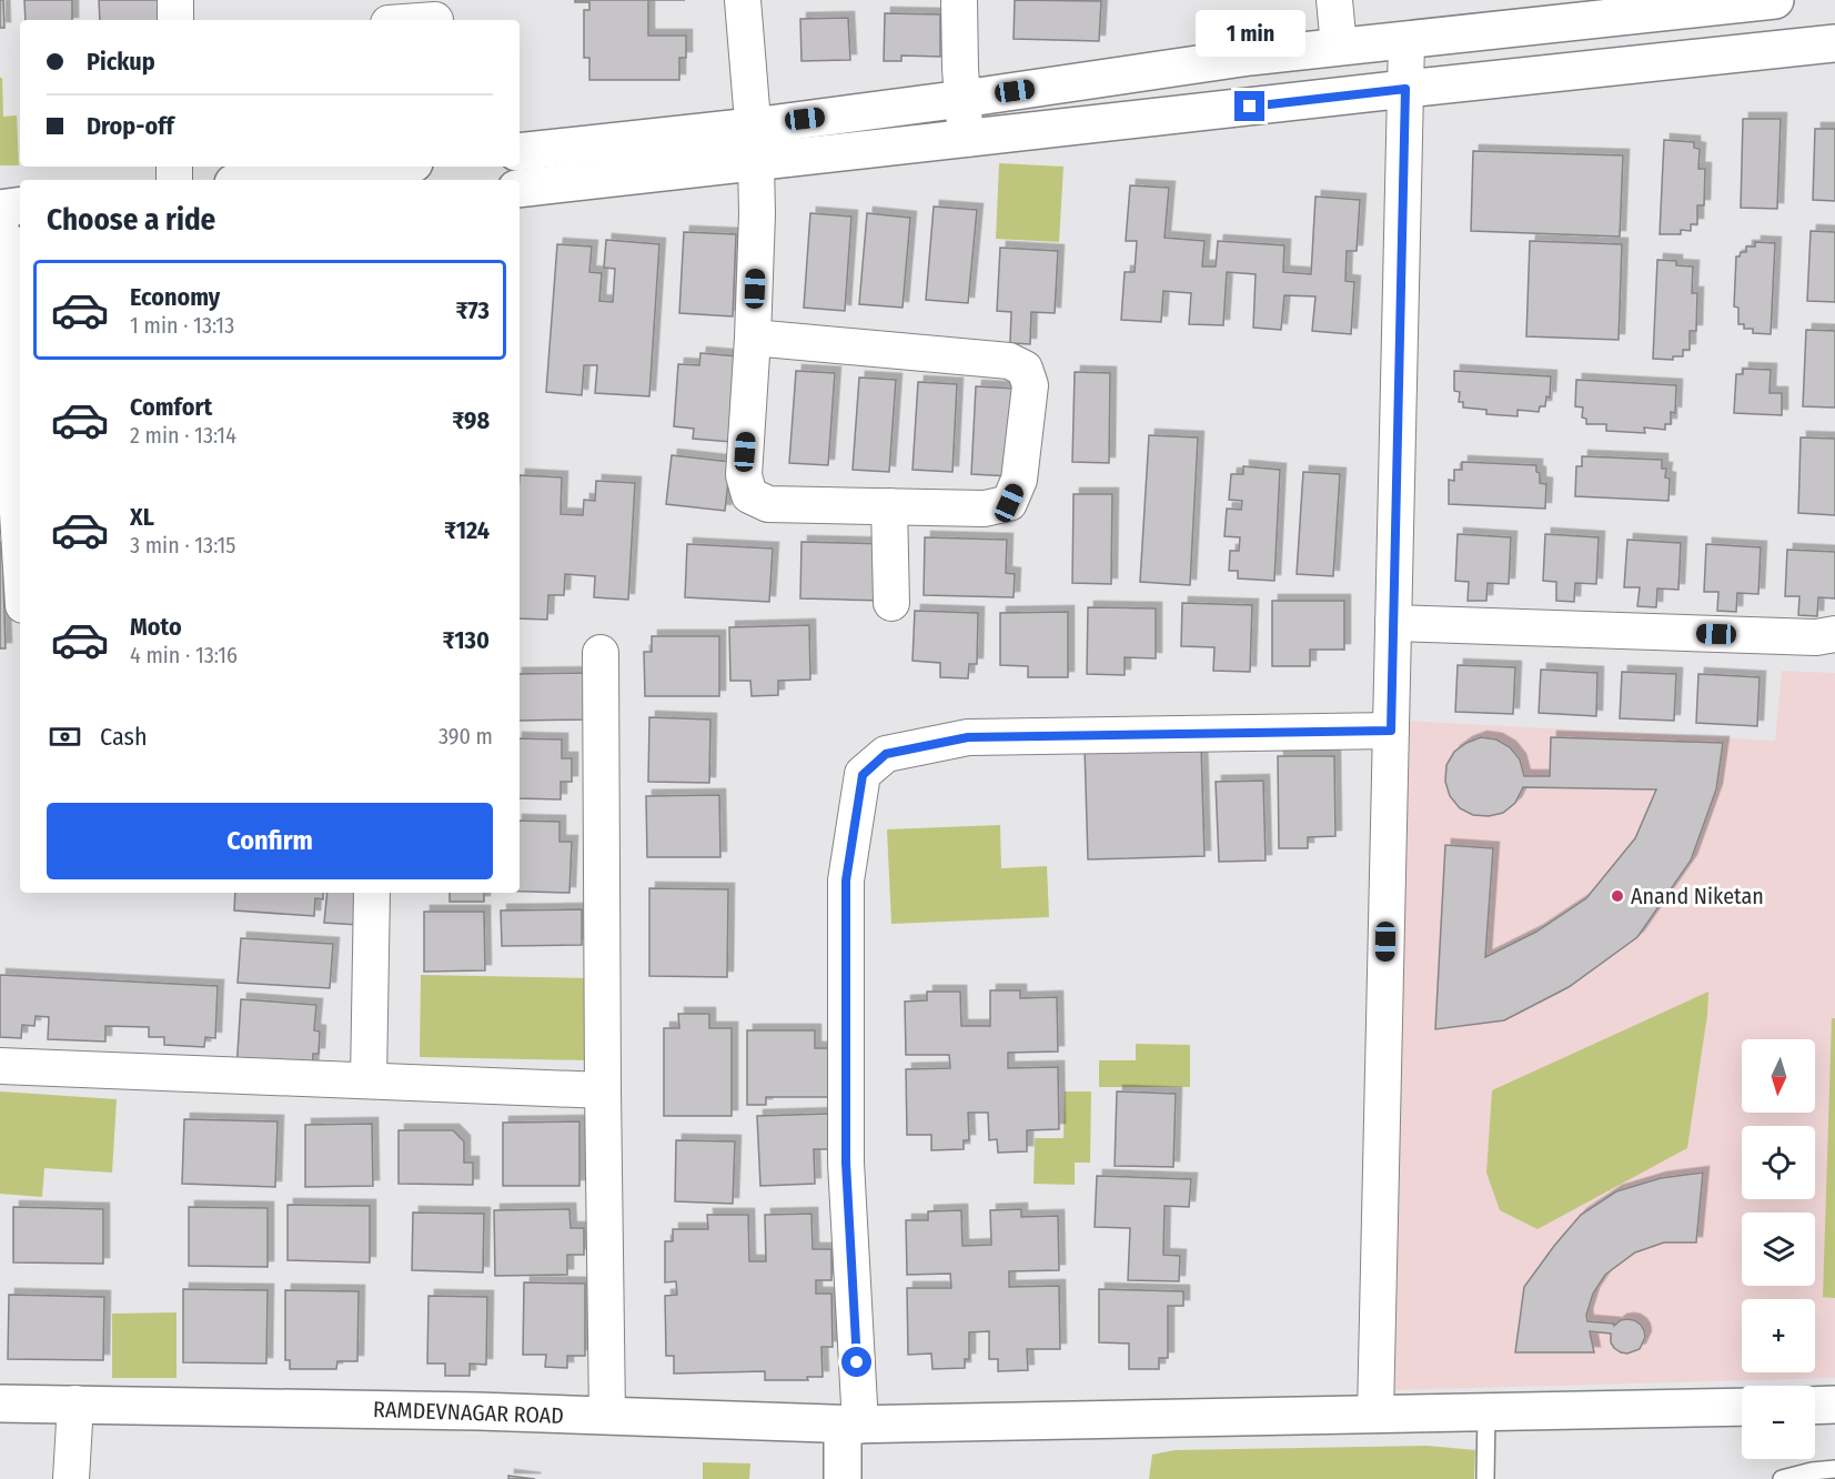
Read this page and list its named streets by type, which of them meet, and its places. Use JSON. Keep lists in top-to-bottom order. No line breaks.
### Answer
{"streets":{"street":["RAMDEVNAGAR ROAD"]},"places":["Anand Niketan"],"north":"bottom","page":{"bubble":"1 min","banner":["Pickup","Drop-off"],"heading":"Choose a ride","list":[{"name":"Economy","note":"1 min · 13:13","value":"₹73"},{"name":"Comfort","note":"2 min · 13:14","value":"₹98"},{"name":"XL","note":"3 min · 13:15","value":"₹124"},{"name":"Moto","note":"4 min · 13:16","value":"₹130"}],"pay":["Cash","390 m"],"buttons":"Confirm","map_buttons":["+","−"]}}
